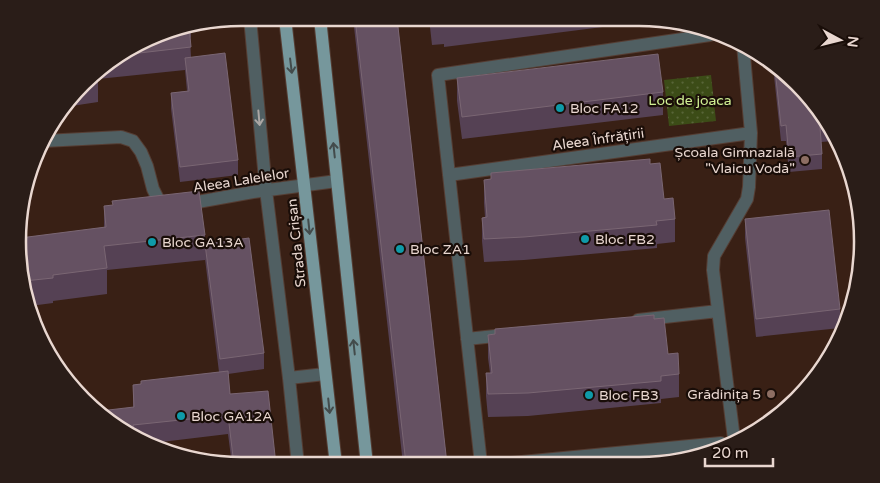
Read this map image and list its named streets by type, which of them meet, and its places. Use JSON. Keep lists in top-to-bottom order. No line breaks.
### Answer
{"streets":{"main road":["Strada Crișan"],"street":["Aleea Înfrățirii","Aleea Lalelelor"]},"crossings":[["Aleea Lalelelor","Strada Crișan"]],"parks":["Loc de joaca"],"places":["Bloc FA12","Școala Gimnazială \"Vlaicu Vodă\"","Bloc FB2","Bloc GA13A","Bloc ZA1","Grădinița 5","Bloc FB3","Bloc GA12A"],"scale_bar":"20 m","north":"right"}
